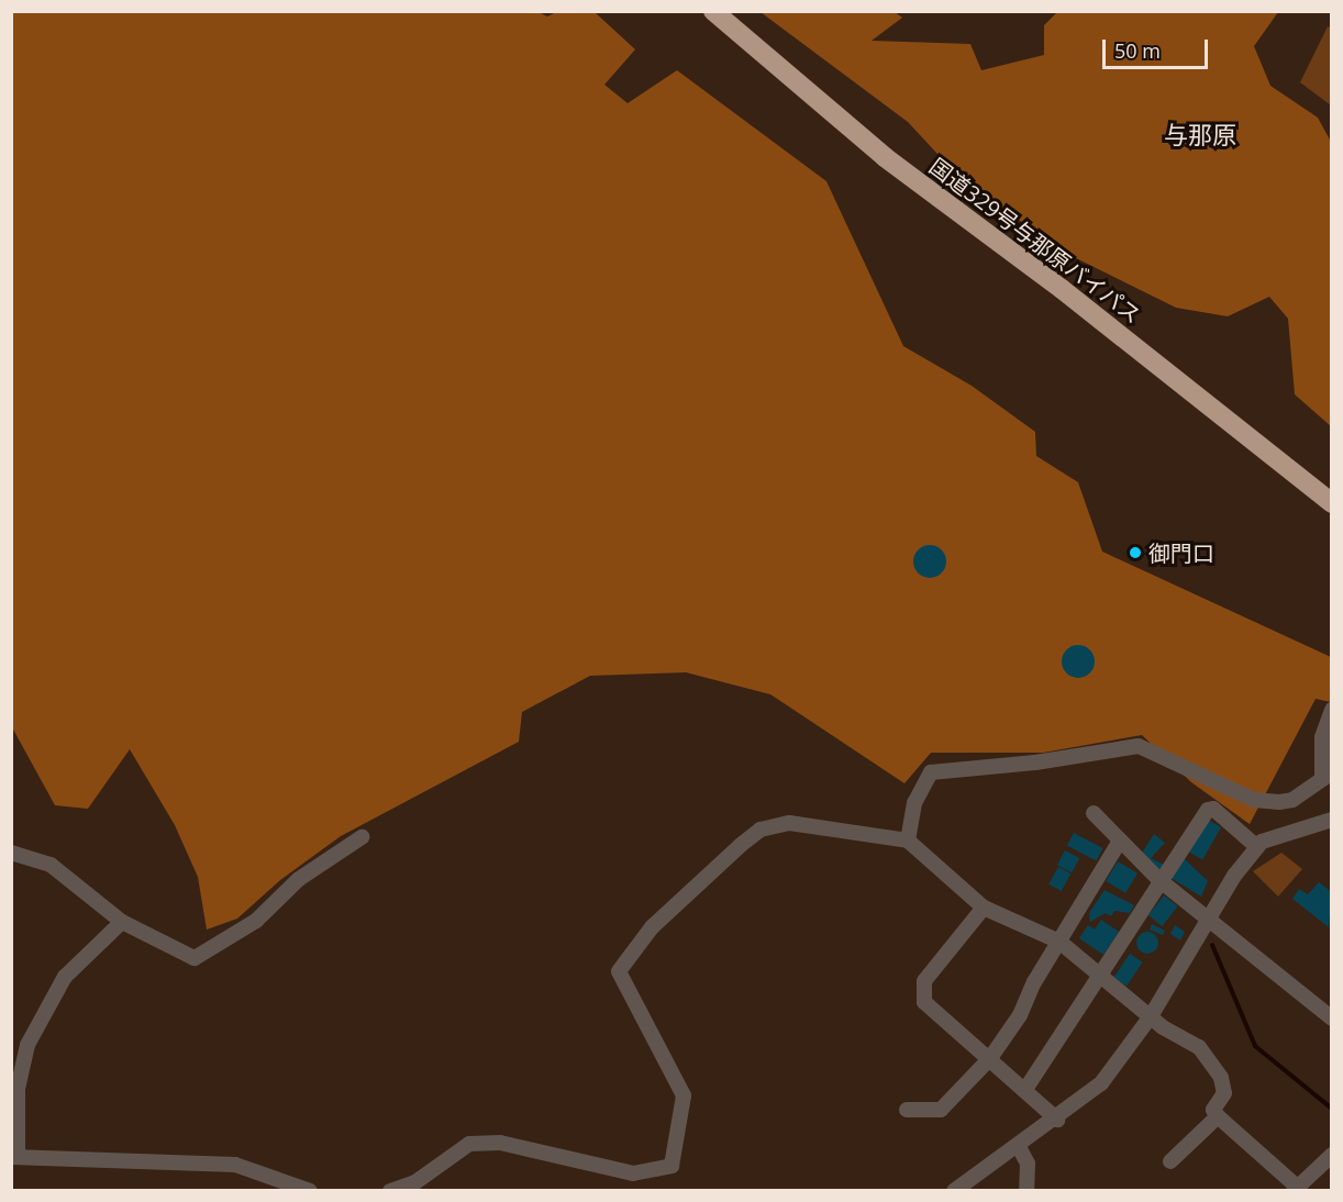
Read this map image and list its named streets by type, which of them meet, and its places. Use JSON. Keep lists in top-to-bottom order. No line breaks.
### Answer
{"streets":{"highway":["国道329号与那原バイパス"]},"districts":["与那原"],"places":["御門口"],"scale_bar":"50 m"}
